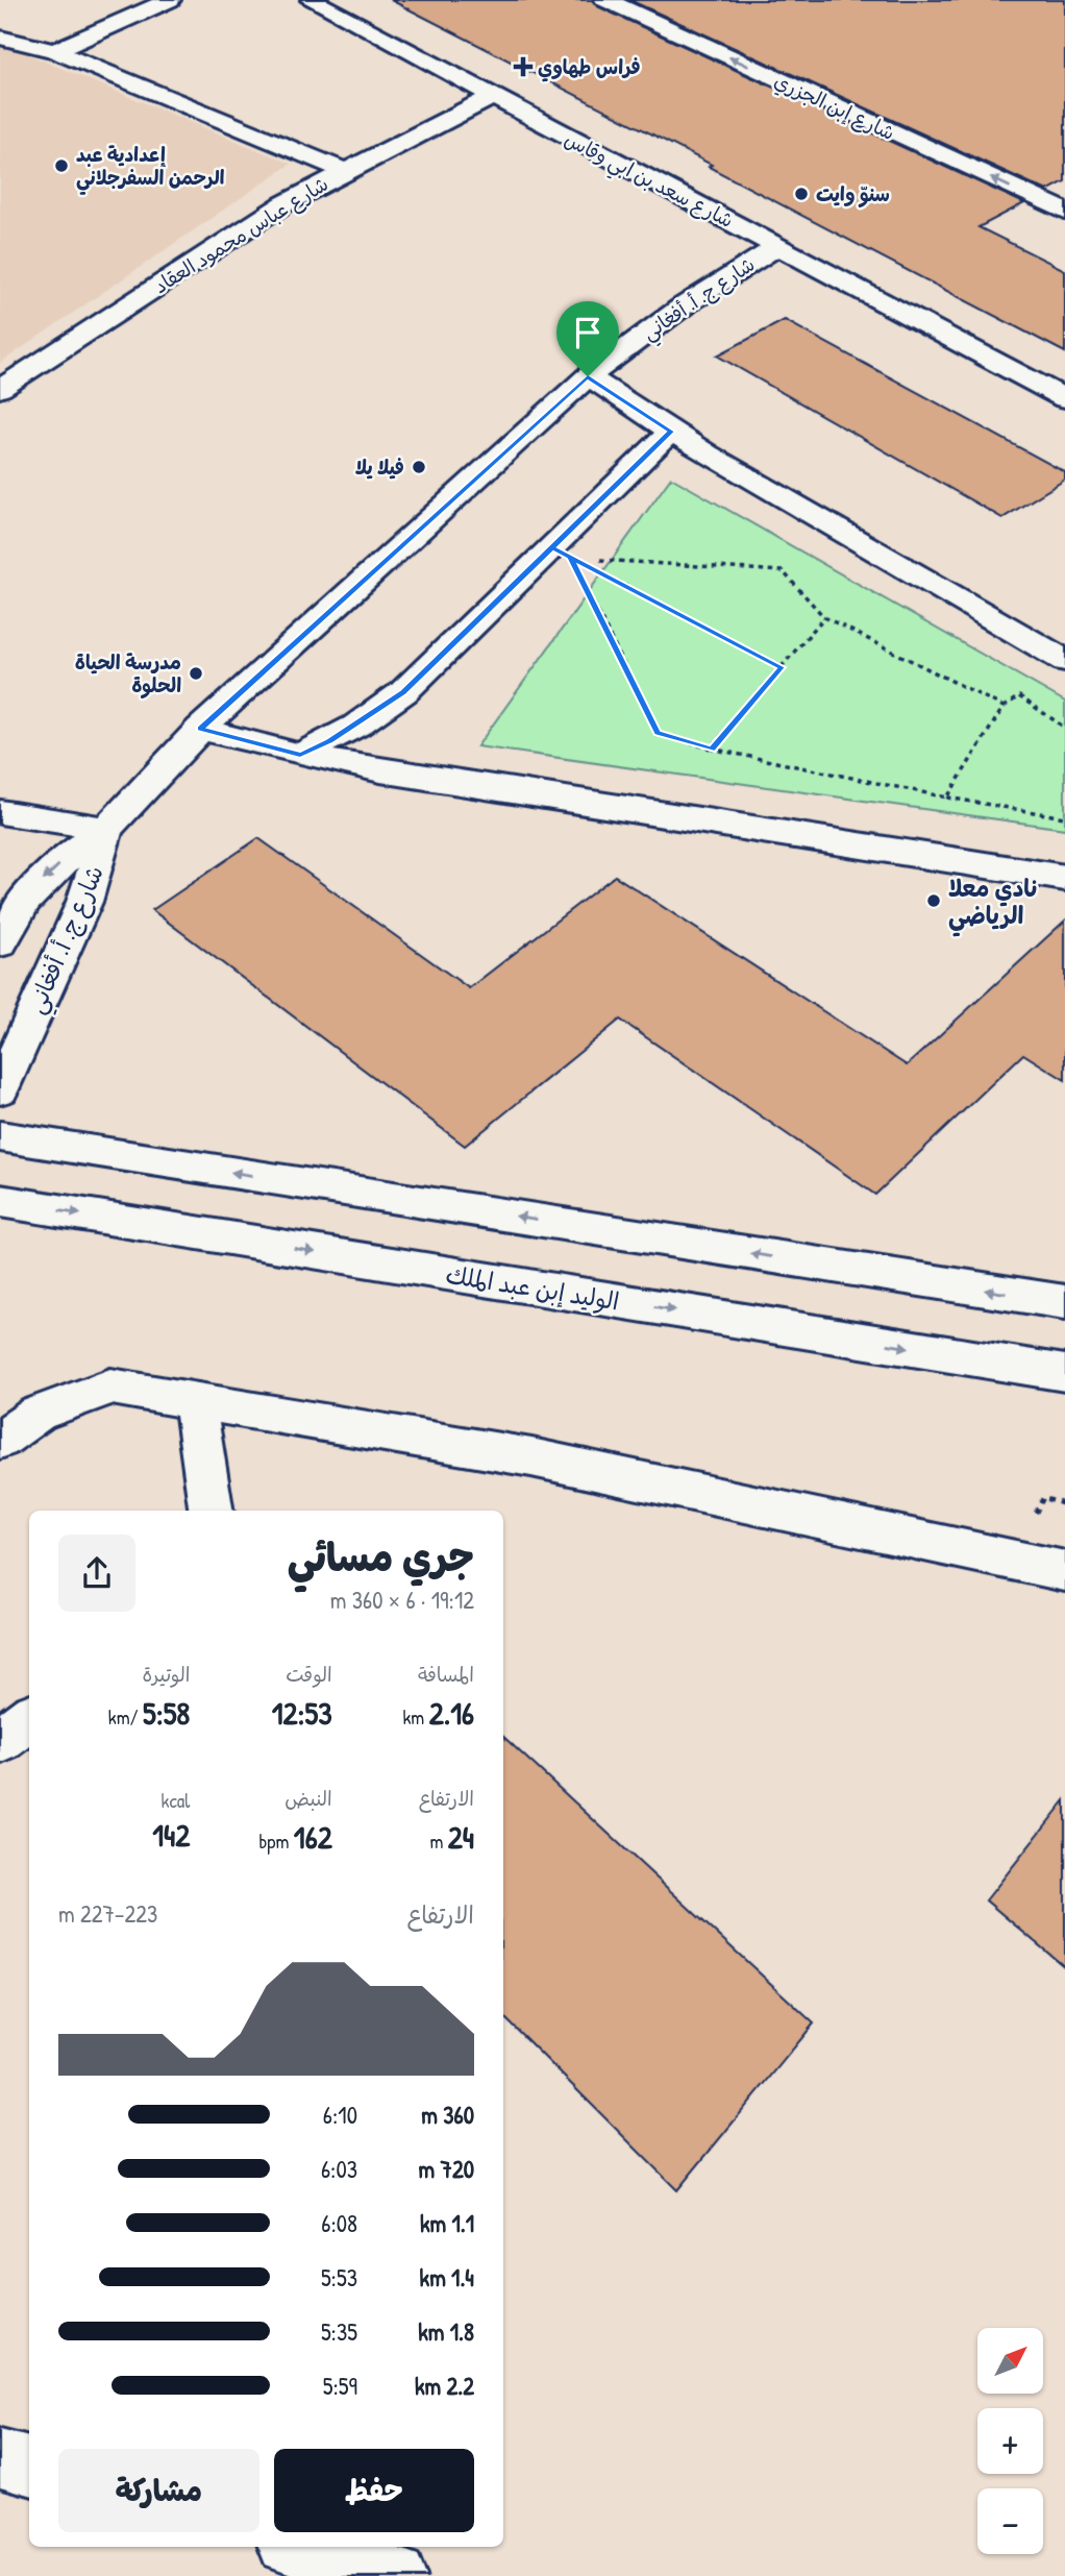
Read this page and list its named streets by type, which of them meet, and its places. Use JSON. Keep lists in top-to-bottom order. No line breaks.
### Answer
{"streets":{"main road":["شارع إبن الجزري","شارع سعد بن ابي وقاس","شارع عباس محمود العقاد","شارع ج. أ. أفغاني","الوليد إبن عبد الملك"]},"crossings":[["شارع سعد بن ابي وقاس","شارع عباس محمود العقاد"],["شارع سعد بن ابي وقاس","شارع ج. أ. أفغاني"]],"one_way":["شارع إبن الجزري"],"places":{"health":["فراس طهاوي"],"other":["إعدادية عبد الرحمن السفرجلاني","سنوّ وايت","فيلا يلا","مدرسة الحياة الحلوة","نادي معلا الرياضي"]},"north":"top right","page":{"heading":["جري مسائي","19:12 · 6 × 360 m"],"stats":[["المسافة","2.16 km"],["الوقت","12:53"],["الوتيرة","5:58 /km"],["الارتفاع","24 m"],["النبض","162 bpm"],["kcal","142"]],"chart":["الارتفاع","223–227 m"],"list":[{"name":"360 m","note":"6:10"},{"name":"720 m","note":"6:03"},{"name":"1.1 km","note":"6:08"},{"name":"1.4 km","note":"5:53"},{"name":"1.8 km","note":"5:35"},{"name":"2.2 km","note":"5:59"}],"map_buttons":["+","−"],"buttons":["حفظ","مشاركة"]}}
